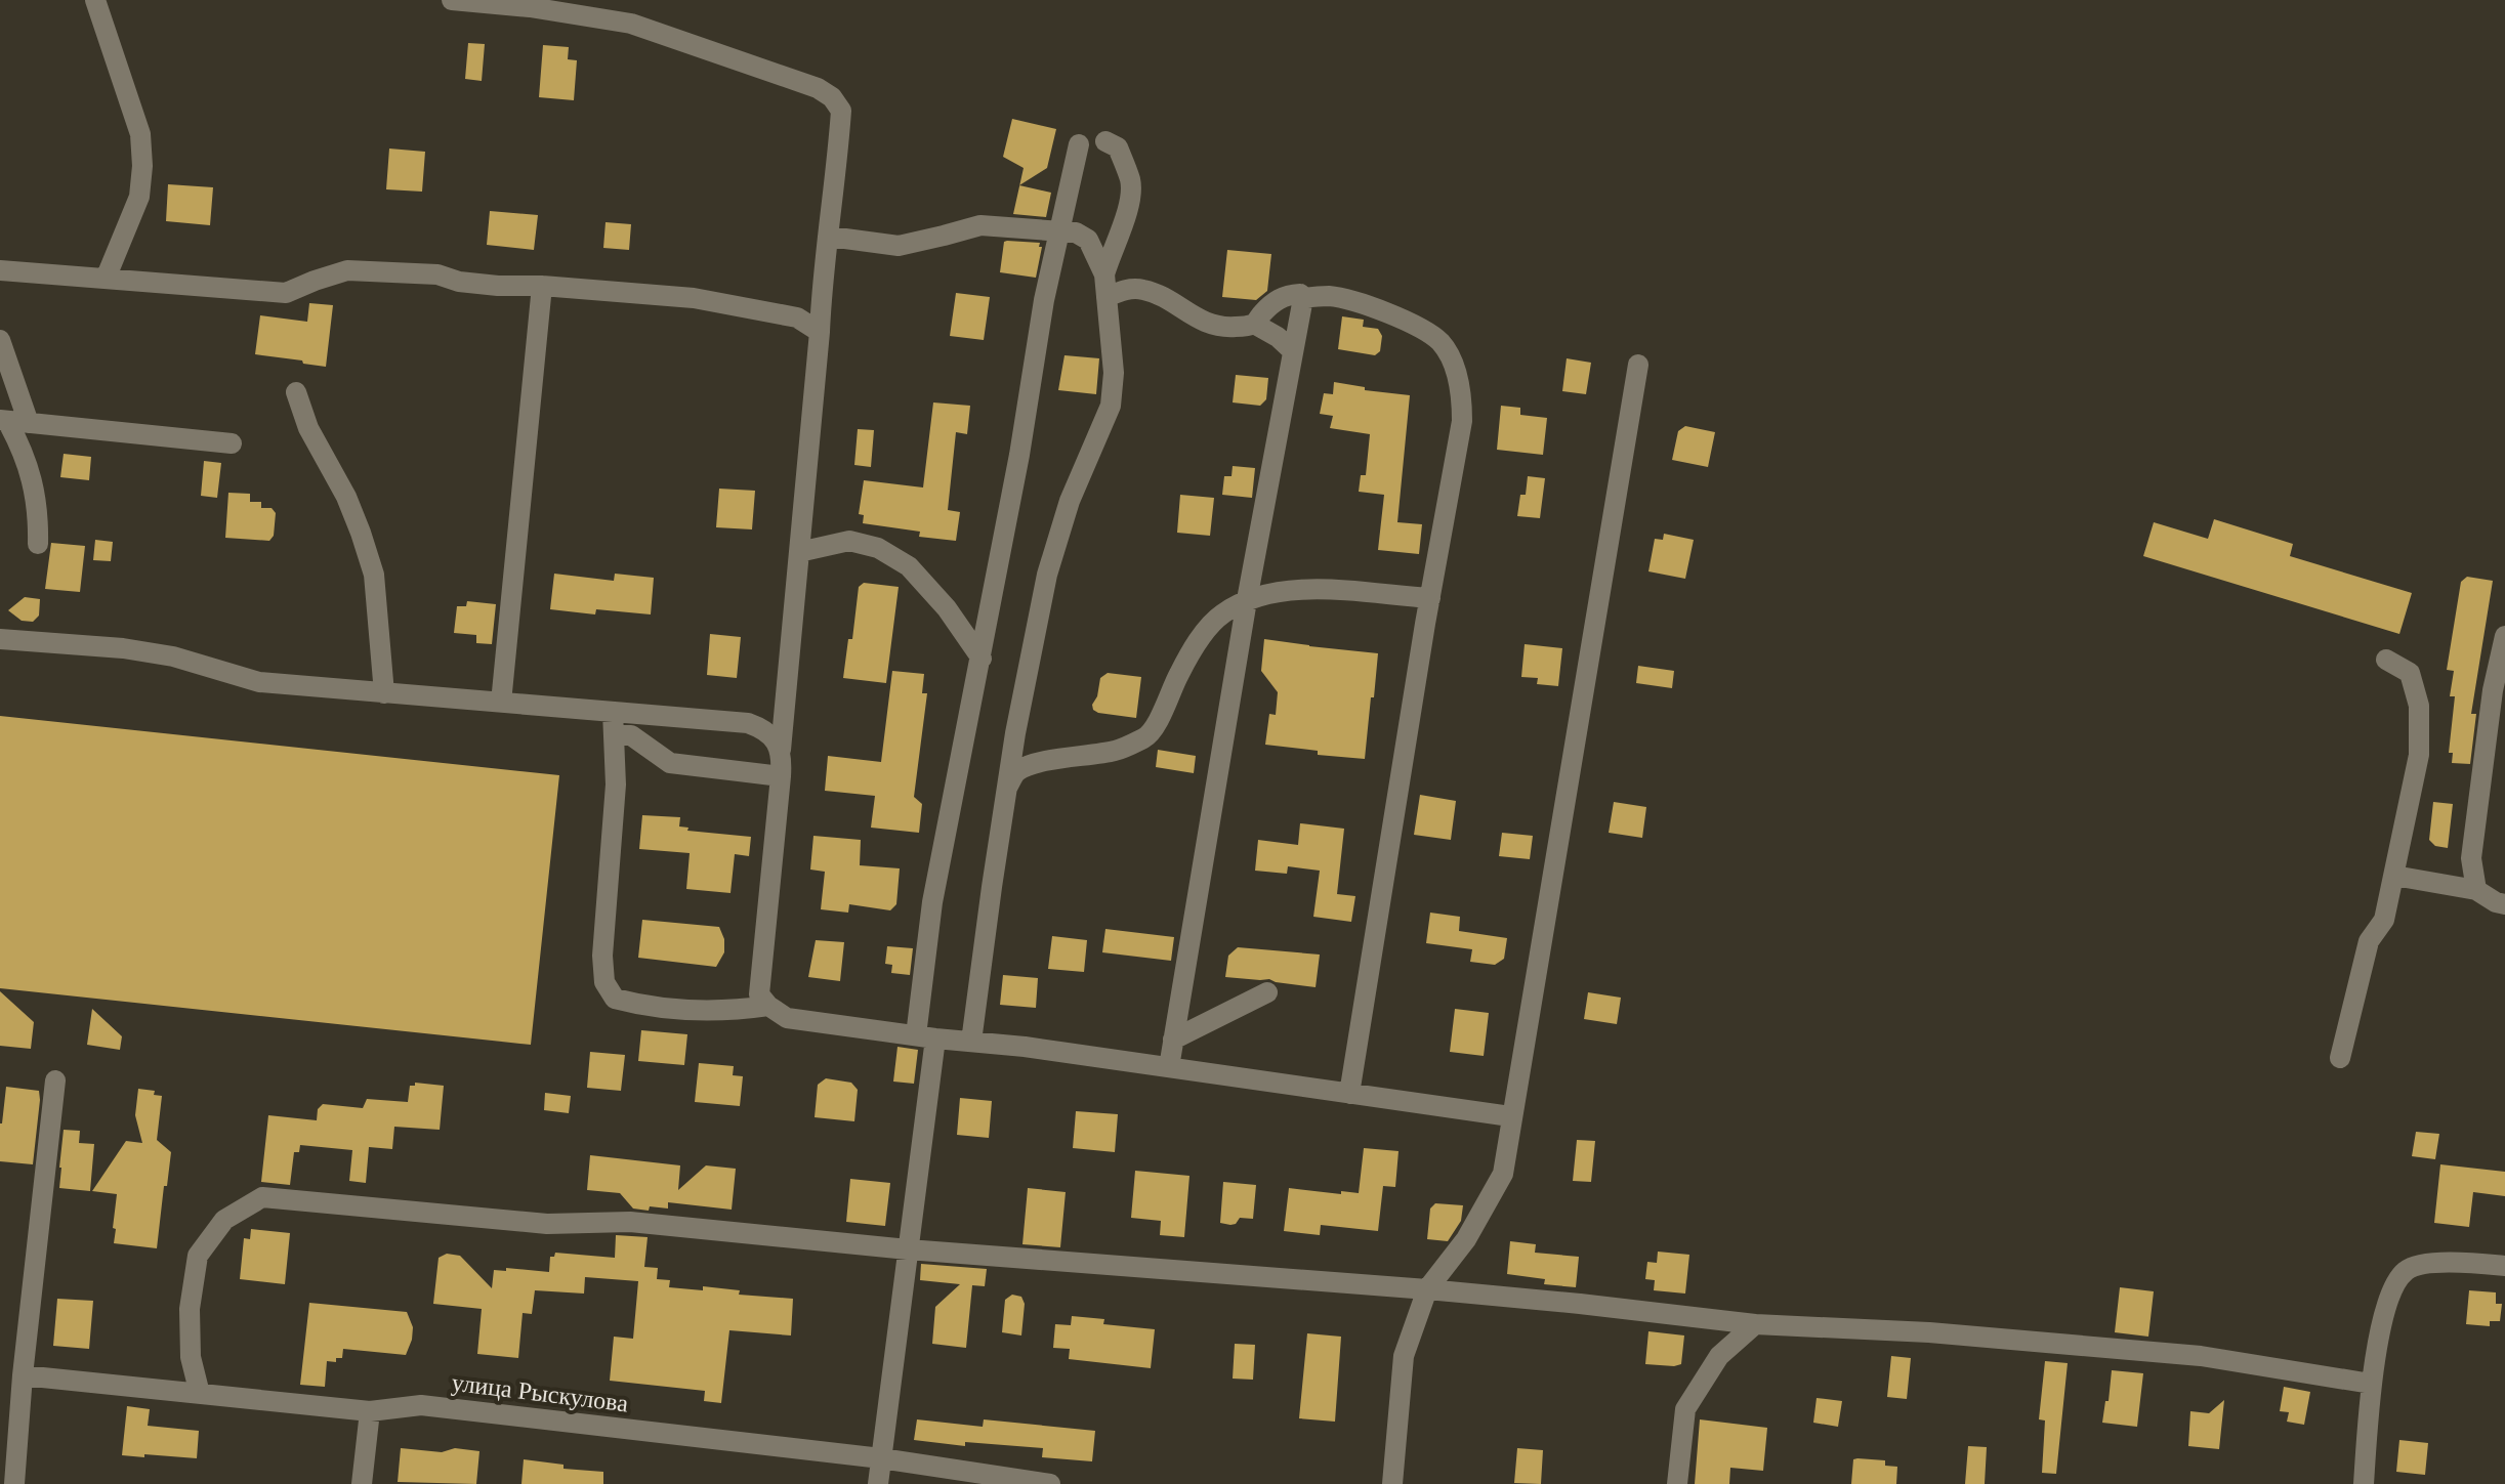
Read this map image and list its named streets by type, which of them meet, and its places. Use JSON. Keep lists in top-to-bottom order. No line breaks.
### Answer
{"streets":{"street":["улица Рыскулова"]}}
